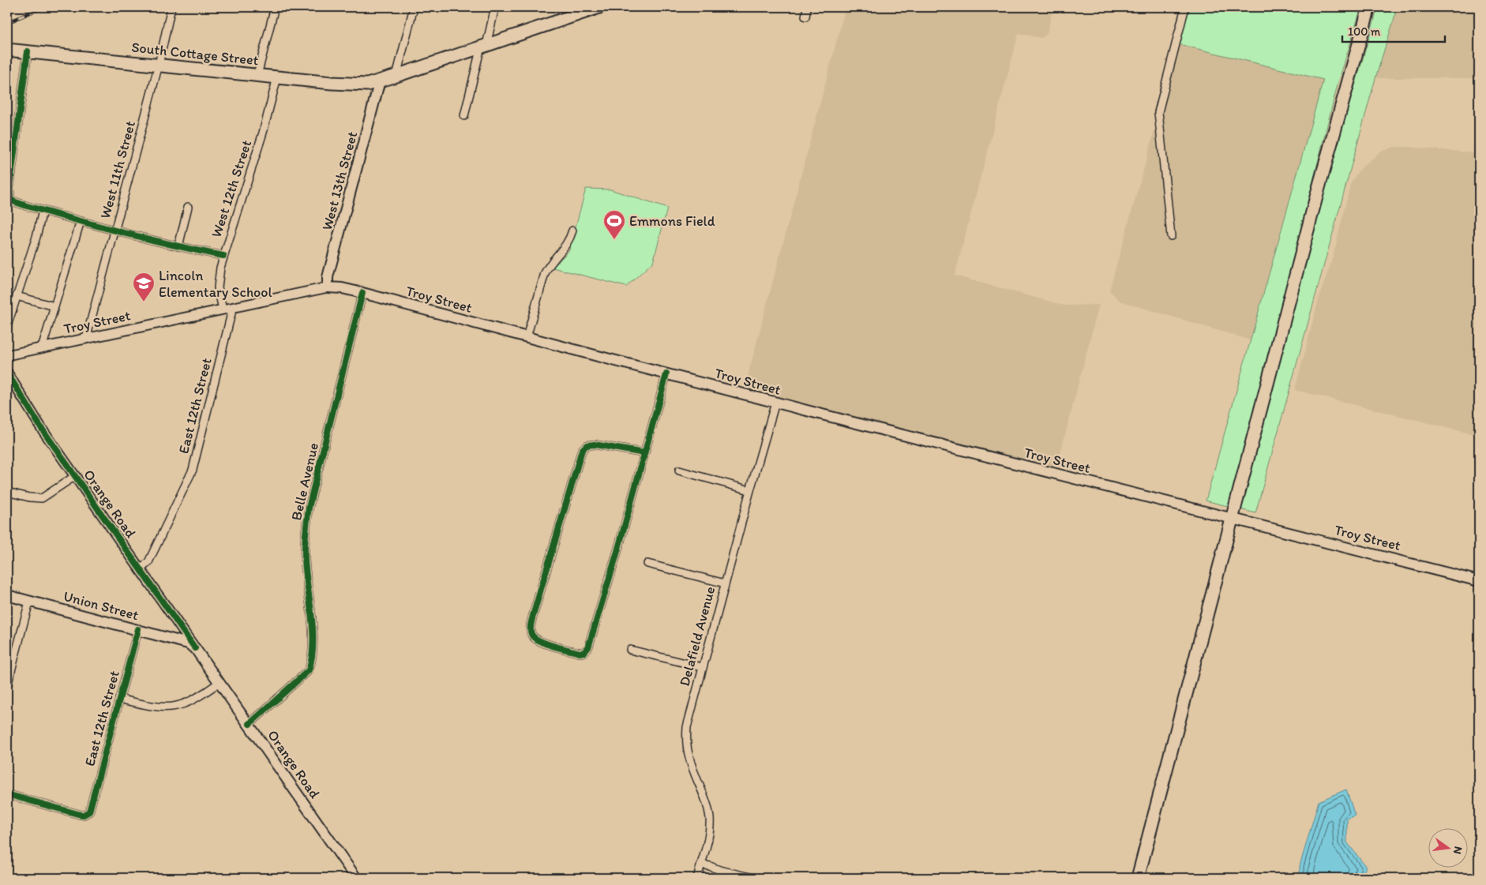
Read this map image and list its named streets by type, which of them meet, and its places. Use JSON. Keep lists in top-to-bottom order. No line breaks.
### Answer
{"streets":{"main road":["South Cottage Street","West 13th Street","Troy Street","Orange Road","Union Street"],"street":["West 11th Street","West 12th Street","East 12th Street","Belle Avenue","Delafield Avenue"]},"crossings":[["South Cottage Street","West 11th Street"],["South Cottage Street","West 13th Street"],["South Cottage Street","West 12th Street"],["West 11th Street","Troy Street"],["West 13th Street","Troy Street"],["West 12th Street","Troy Street"],["Troy Street","East 12th Street"],["Troy Street","Belle Avenue"],["Troy Street","Delafield Avenue"],["East 12th Street","Orange Road"],["East 12th Street","Union Street"],["Belle Avenue","Orange Road"],["Orange Road","Union Street"]],"places":{"sports":["Emmons Field"],"school or university":["Lincoln Elementary School"]},"scale_bar":"100 m","north":"right"}
